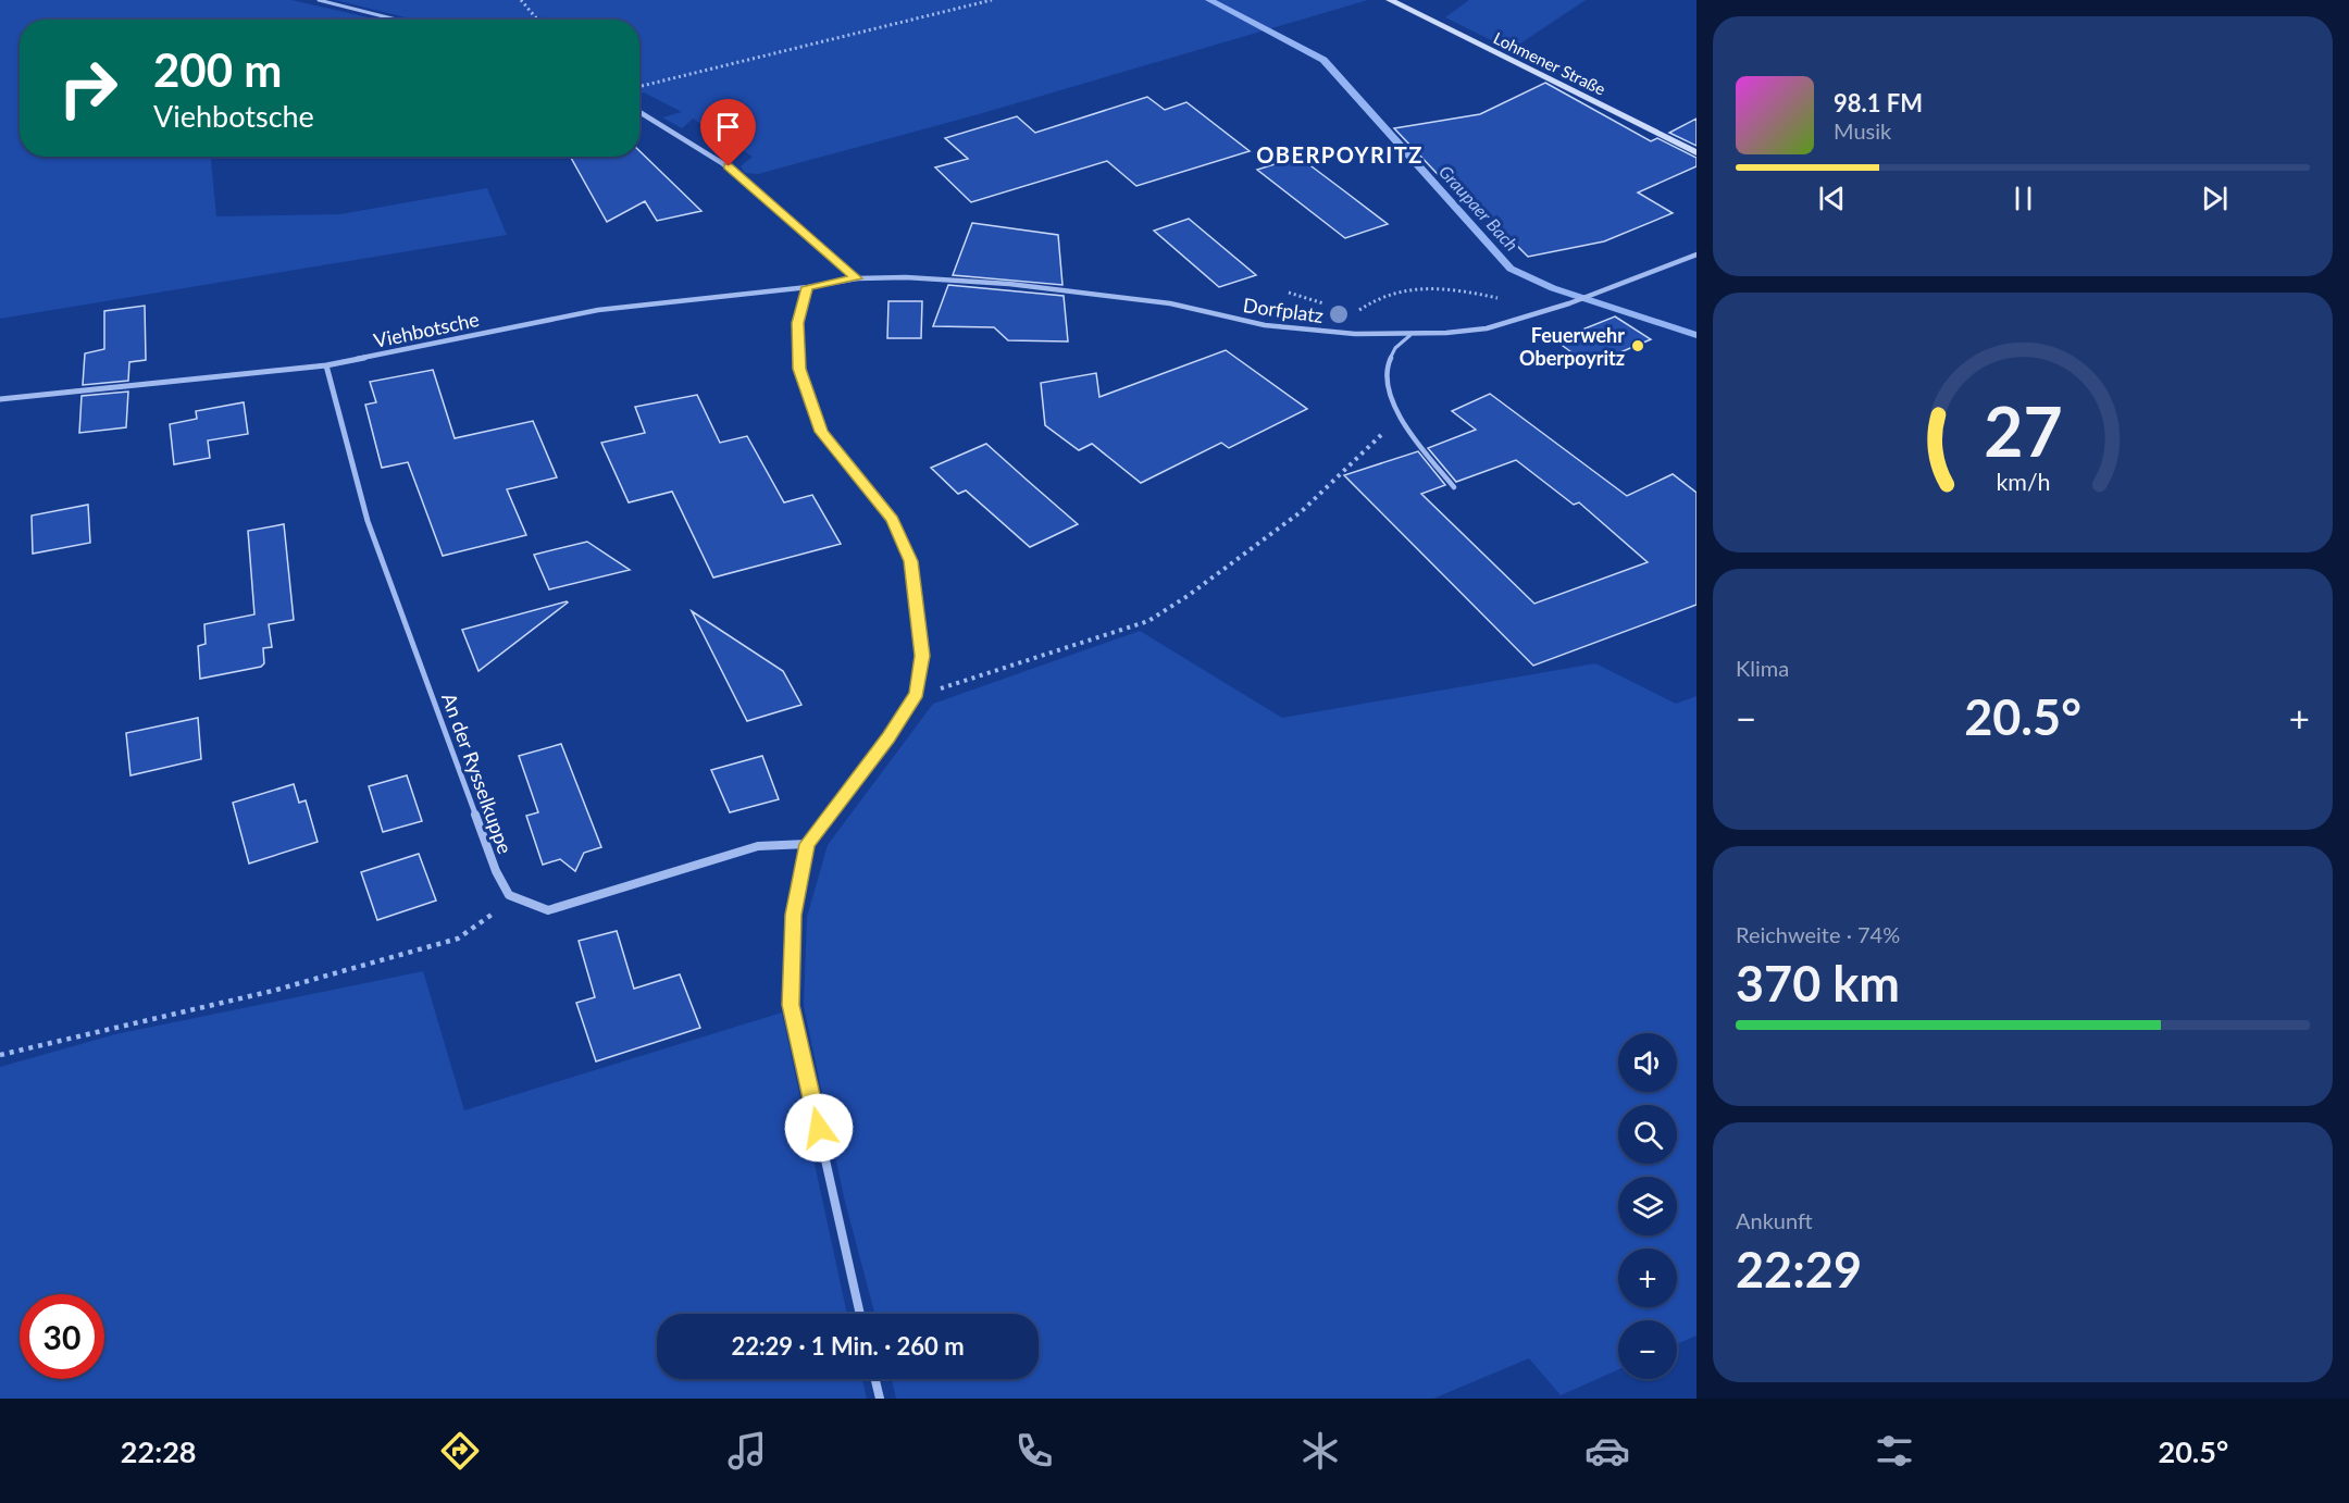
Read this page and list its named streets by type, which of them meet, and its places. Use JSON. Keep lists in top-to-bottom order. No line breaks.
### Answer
{"streets":{"main road":["Lohmener Straße"],"street":["Dorfplatz","Viehbotsche","An der Rysselkuppe"]},"crossings":[["Dorfplatz","Viehbotsche"],["Viehbotsche","An der Rysselkuppe"]],"districts":["OBERPOYRITZ"],"water":["Graupaer Bach"],"places":["Feuerwehr Oberpoyritz"],"page":{"turn":["200 m","Viehbotsche"],"song":["98.1 FM","Musik"],"tile":["Klima",["Reichweite · 74%","370 km"],["Ankunft","22:29"]],"heat":["−","20.5°","+"],"map_buttons":["+","−"],"limit":"30","trip":"22:29 · 1 Min. · 260 m","tabs":["22:28","20.5°"],"gauge":["27","km/h"]}}
